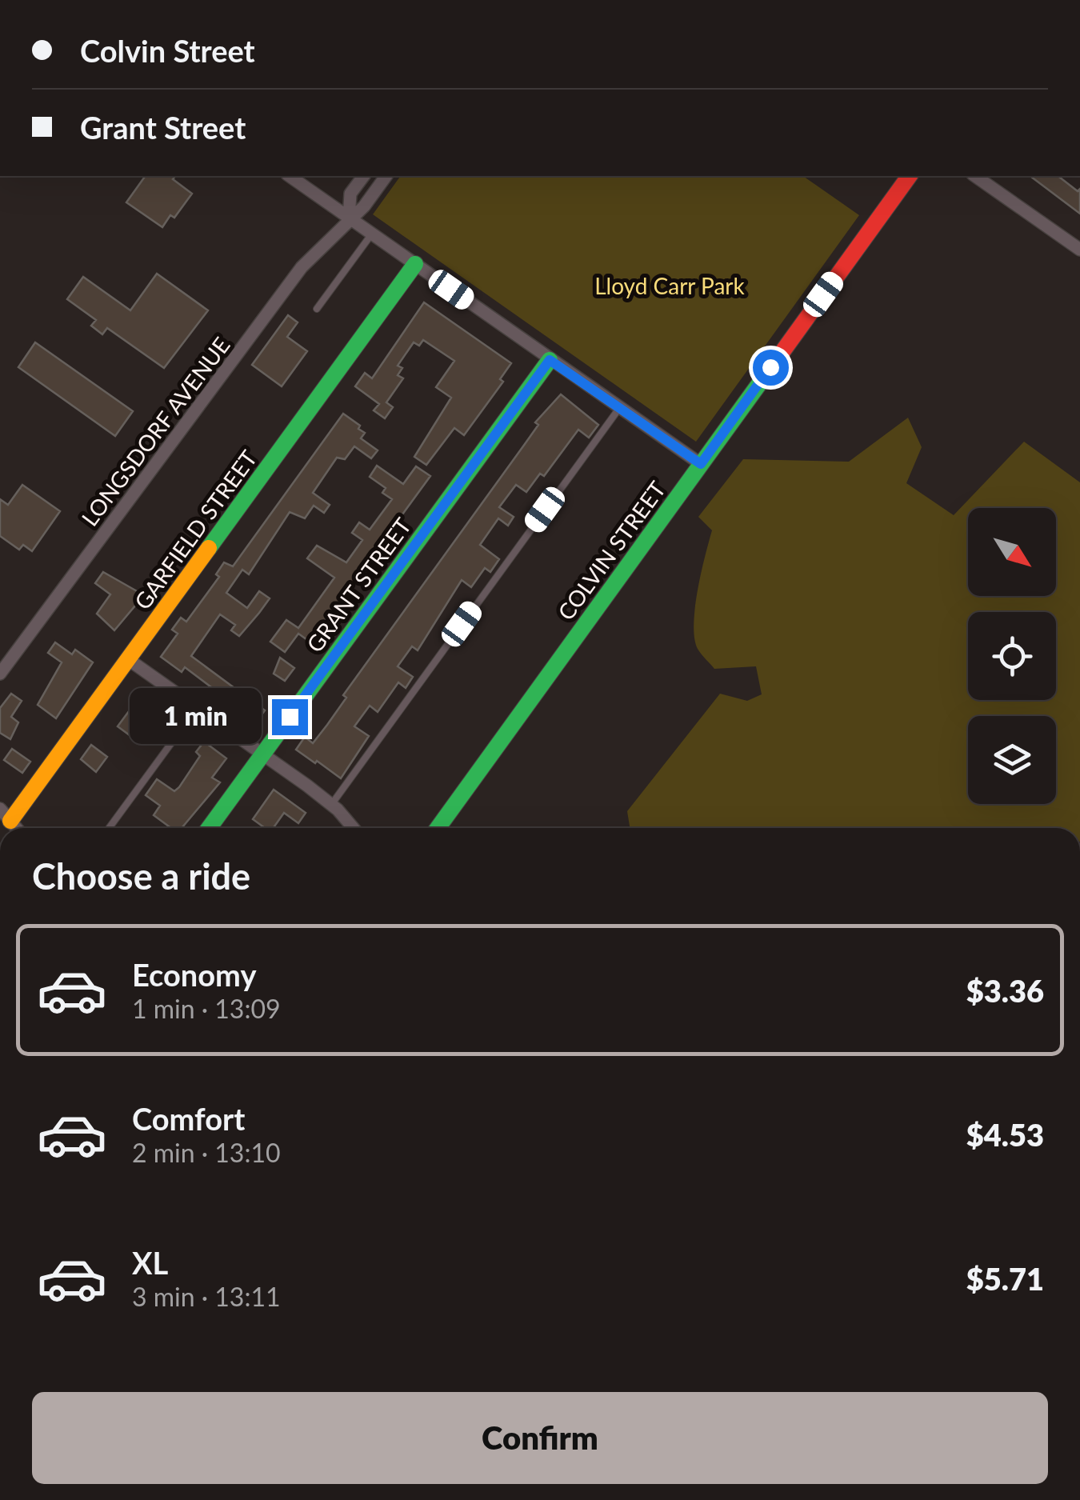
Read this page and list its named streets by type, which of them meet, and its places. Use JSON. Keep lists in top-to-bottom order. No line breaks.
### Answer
{"streets":{"street":["LONGSDORF AVENUE","GARFIELD STREET","COLVIN STREET","GRANT STREET"]},"parks":["Lloyd Carr Park"],"north":"bottom right","page":{"banner":["Colvin Street","Grant Street"],"bubble":"1 min","heading":"Choose a ride","list":[{"name":"Economy","note":"1 min · 13:09","value":"$3.36"},{"name":"Comfort","note":"2 min · 13:10","value":"$4.53"},{"name":"XL","note":"3 min · 13:11","value":"$5.71"}],"buttons":"Confirm"}}
